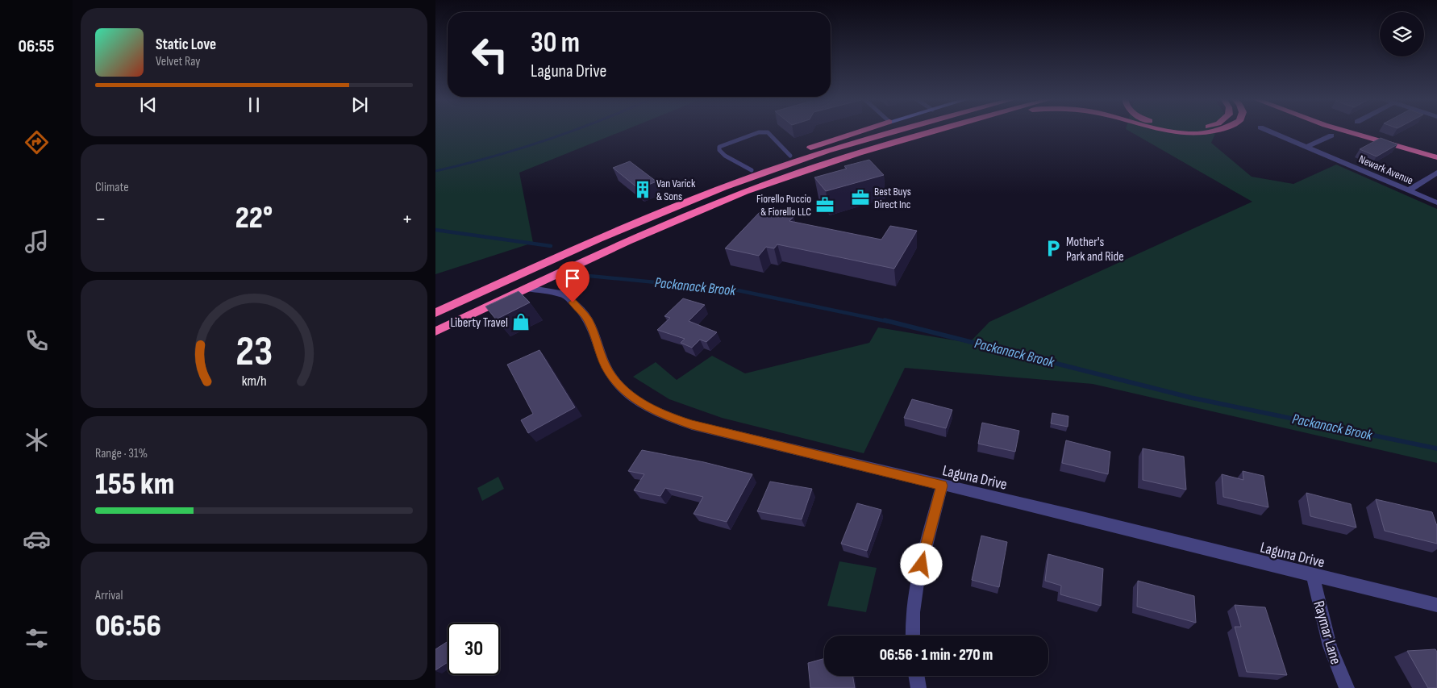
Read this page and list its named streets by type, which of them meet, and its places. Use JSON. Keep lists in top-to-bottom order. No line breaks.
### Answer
{"streets":{"street":["Newark Avenue","Laguna Drive","Raymar Lane"]},"crossings":[["Laguna Drive","Raymar Lane"]],"water":["Packanack Brook"],"places":{"building":["Van Varick & Sons"],"office":["Best Buys Direct Inc","Fiorello Puccio & Fiorello LLC"],"parking":["Mother's Park and Ride"],"shop":["Liberty Travel"]},"page":{"tabs":"06:55","turn":["30 m","Laguna Drive"],"song":["Static Love","Velvet Ray"],"tile":["Climate",["Range · 31%","155 km"],["Arrival","06:56"]],"heat":["−","22°","+"],"limit":"30","trip":"06:56 · 1 min · 270 m","gauge":["23","km/h"]}}
